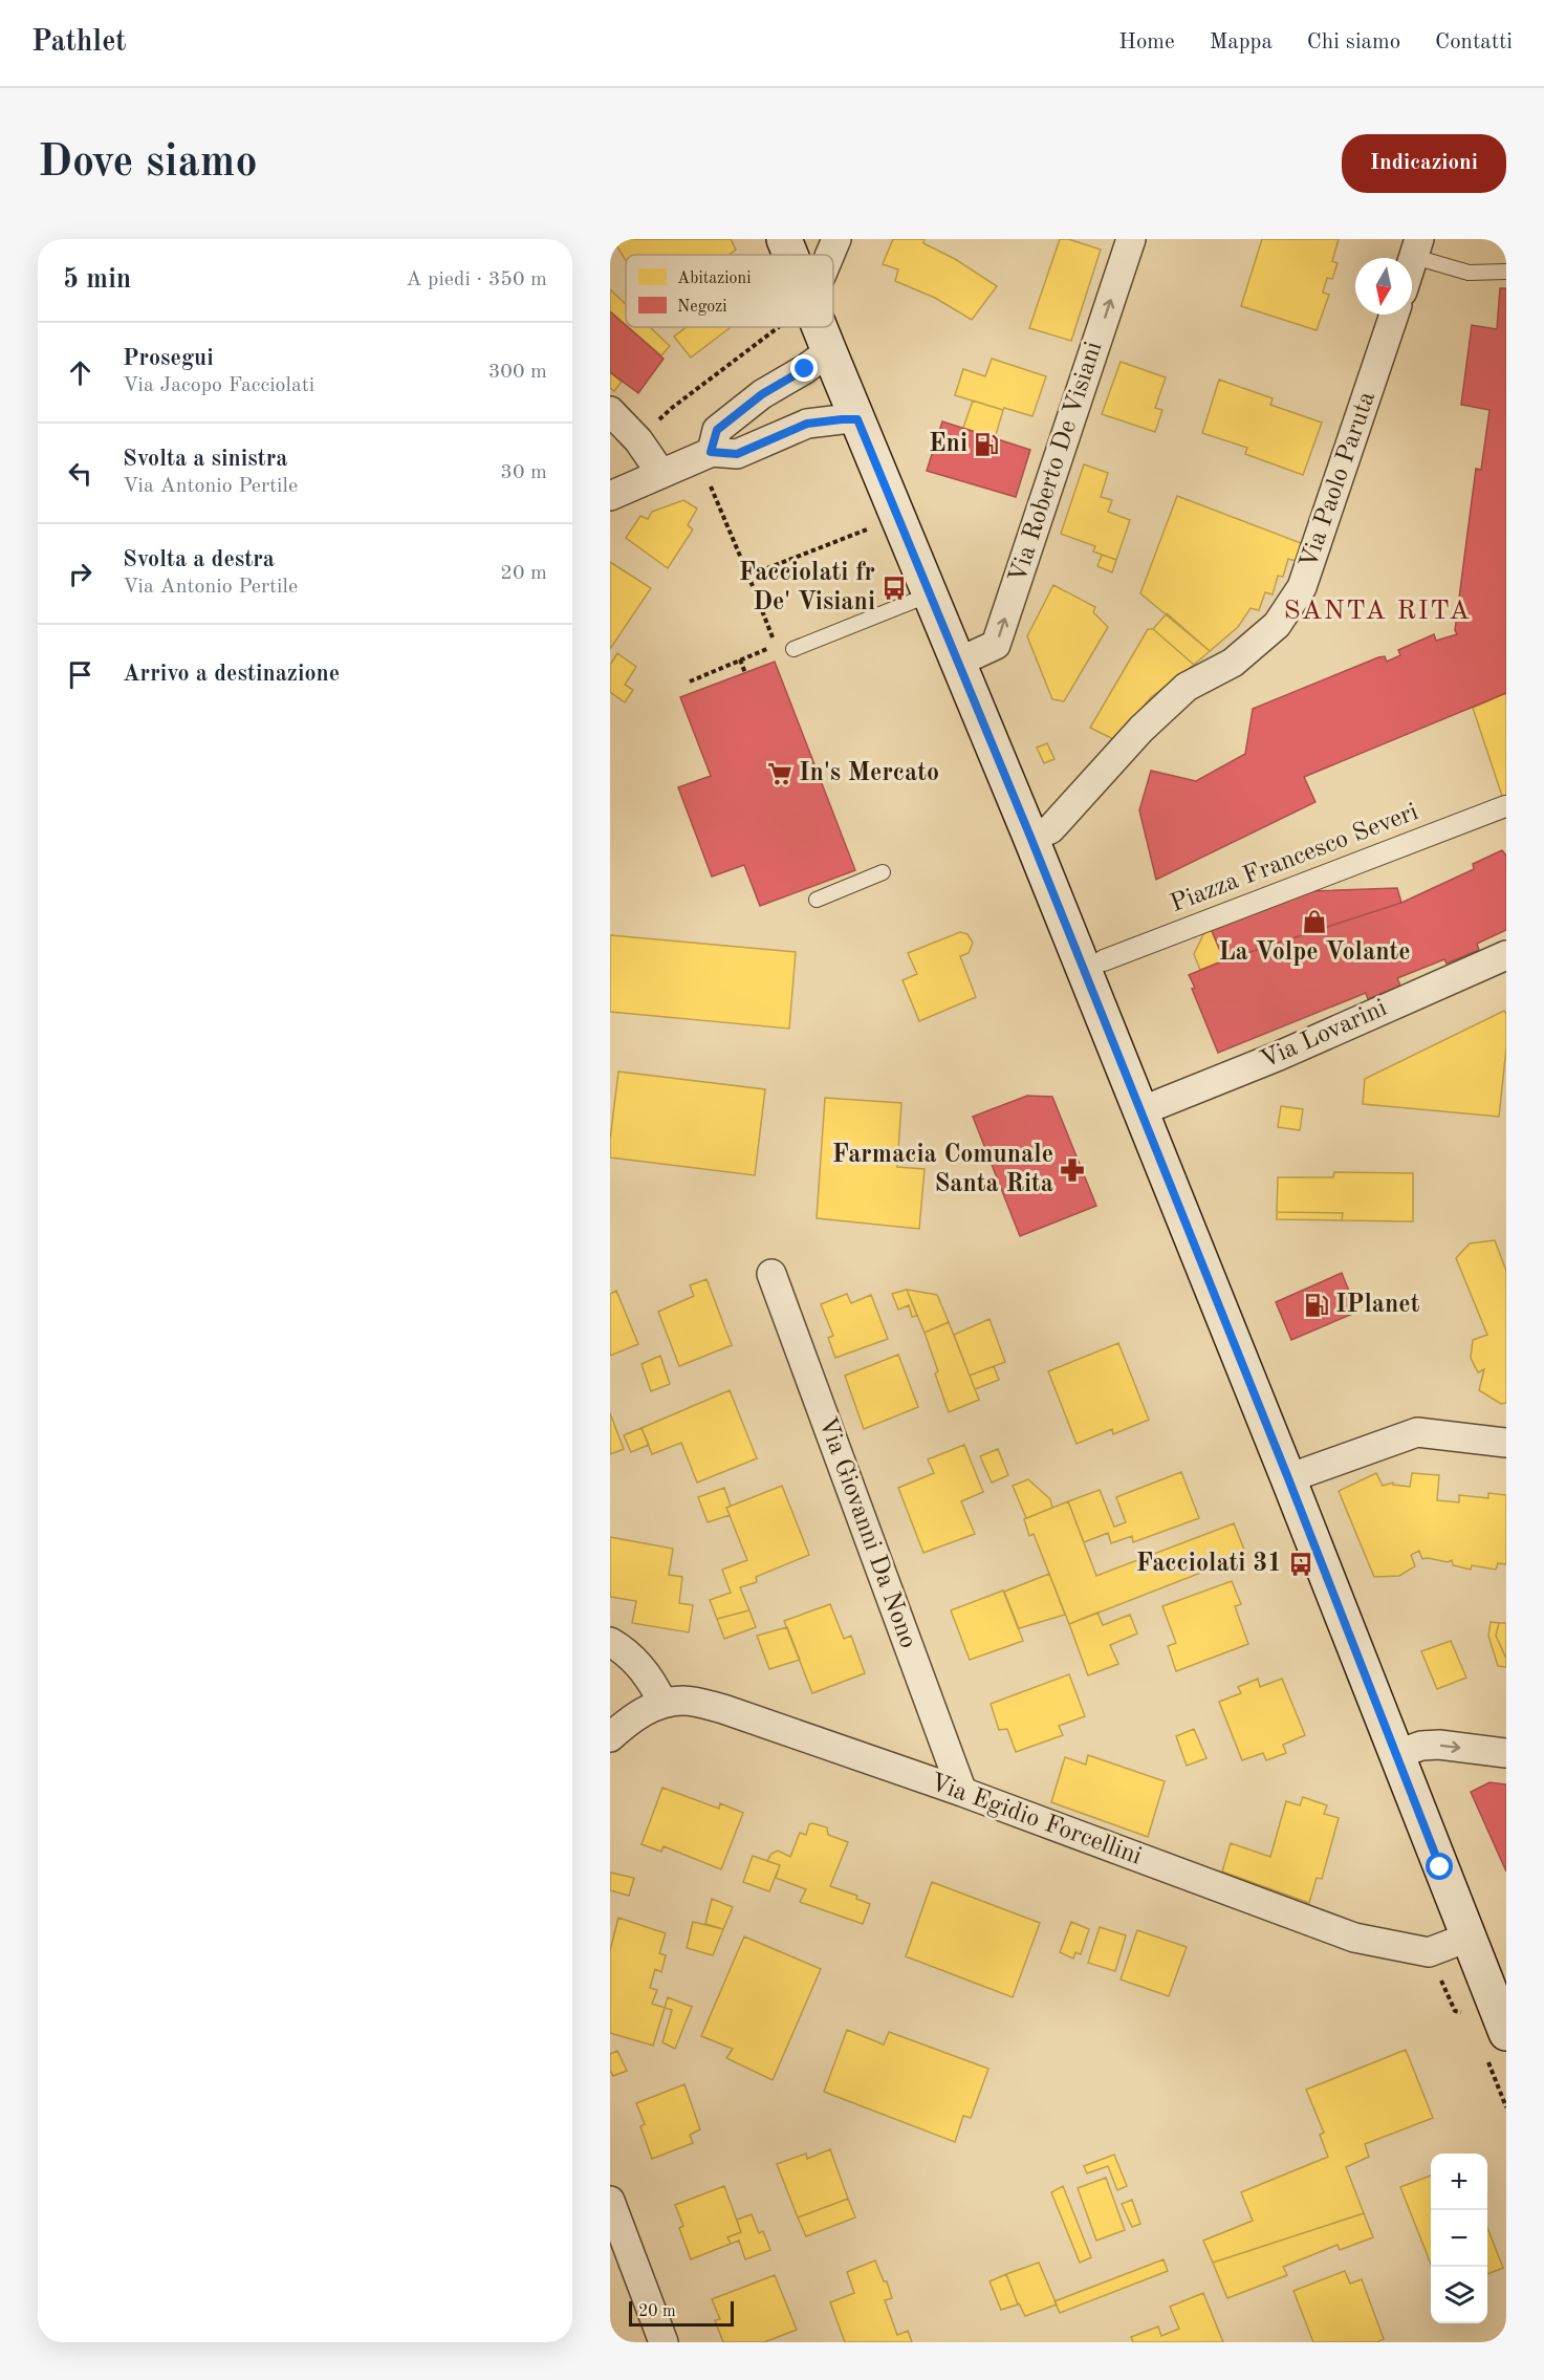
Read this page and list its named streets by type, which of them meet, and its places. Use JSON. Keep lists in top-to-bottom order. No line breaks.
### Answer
{"streets":{"street":["Via Roberto De Visiani","Via Paolo Paruta","Piazza Francesco Severi","Via Lovarini","Via Giovanni Da Nono","Via Egidio Forcellini"]},"crossings":[["Via Giovanni Da Nono","Via Egidio Forcellini"]],"one_way":["Via Roberto De Visiani"],"districts":["SANTA RITA"],"places":{"fuel station":["Eni","IPlanet"],"bus stop":["Facciolati fr De' Visiani","Facciolati 31"],"supermarket":["In's Mercato"],"shop":["La Volpe Volante"],"pharmacy":["Farmacia Comunale Santa Rita"]},"legend":["Abitazioni","Negozi"],"scale_bar":"20 m","north":"bottom","page":{"header":"Pathlet","nav":["Home","Mappa","Chi siamo","Contatti"],"buttons":"Indicazioni","title":"Dove siamo","heading":["5 min","A piedi · 350 m"],"list":[["Prosegui","Via Jacopo Facciolati","300 m"],["Svolta a sinistra","Via Antonio Pertile","30 m"],["Svolta a destra","Via Antonio Pertile","20 m"],"Arrivo a destinazione"],"map_buttons":["+","−"],"scale":"20 m"}}
